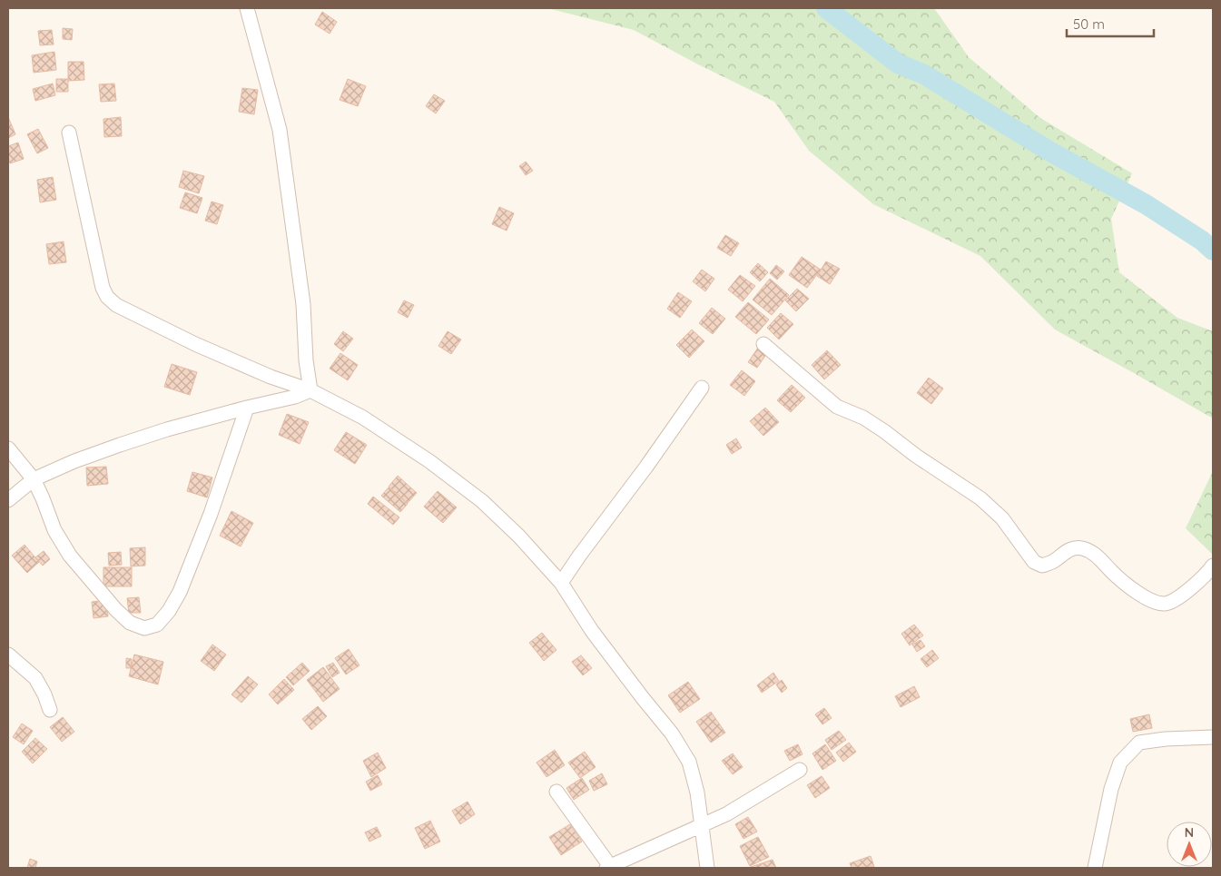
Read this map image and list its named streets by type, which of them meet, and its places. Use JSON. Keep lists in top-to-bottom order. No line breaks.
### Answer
{"scale_bar":"50 m","north":"top"}
